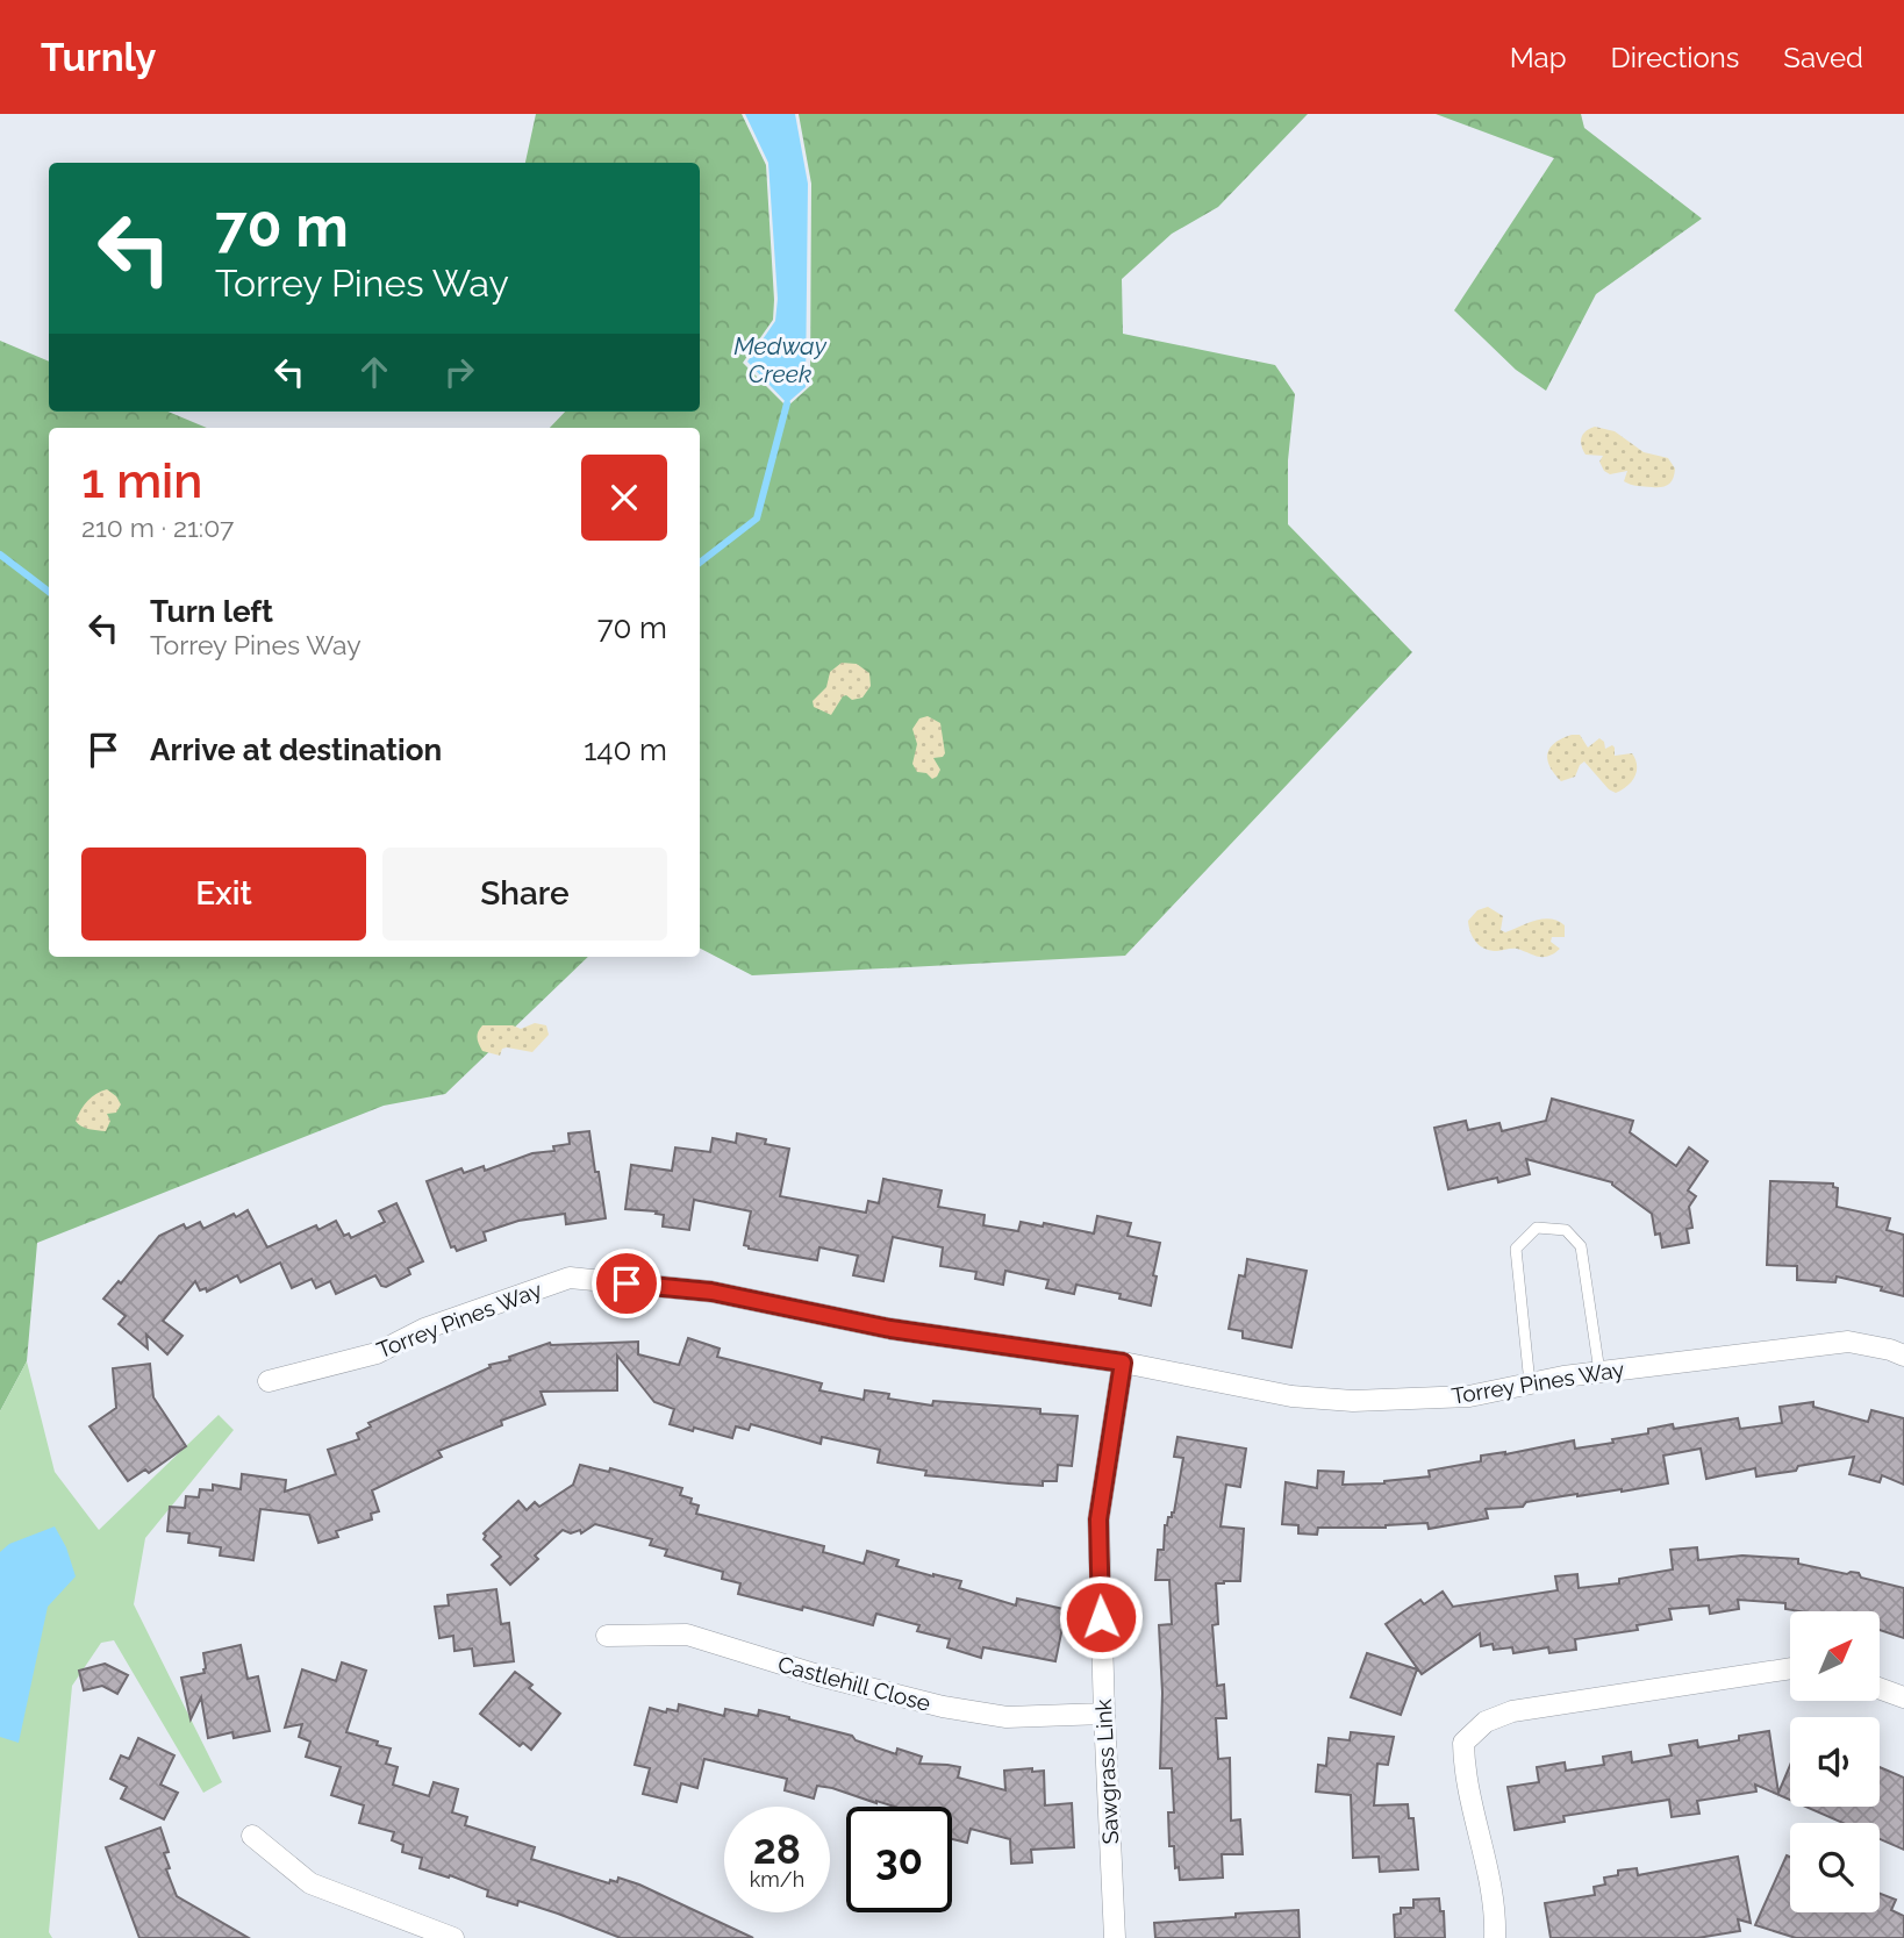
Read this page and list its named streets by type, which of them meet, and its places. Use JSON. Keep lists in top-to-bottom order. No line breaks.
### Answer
{"streets":{"street":["Torrey Pines Way","Castlehill Close","Sawgrass Link"]},"crossings":[["Torrey Pines Way","Sawgrass Link"],["Castlehill Close","Sawgrass Link"]],"water":["Medway Creek"],"north":"top right","page":{"header":"Turnly","nav":["Map","Directions","Saved"],"turn":["70 m","Torrey Pines Way"],"heading":["1 min","210 m · 21:07"],"list":[{"name":"Turn left","note":"Torrey Pines Way","value":"70 m"},{"name":"Arrive at destination","value":"140 m"}],"buttons":["Exit","Share"],"speed":"28 km/h","limit":"30"}}
